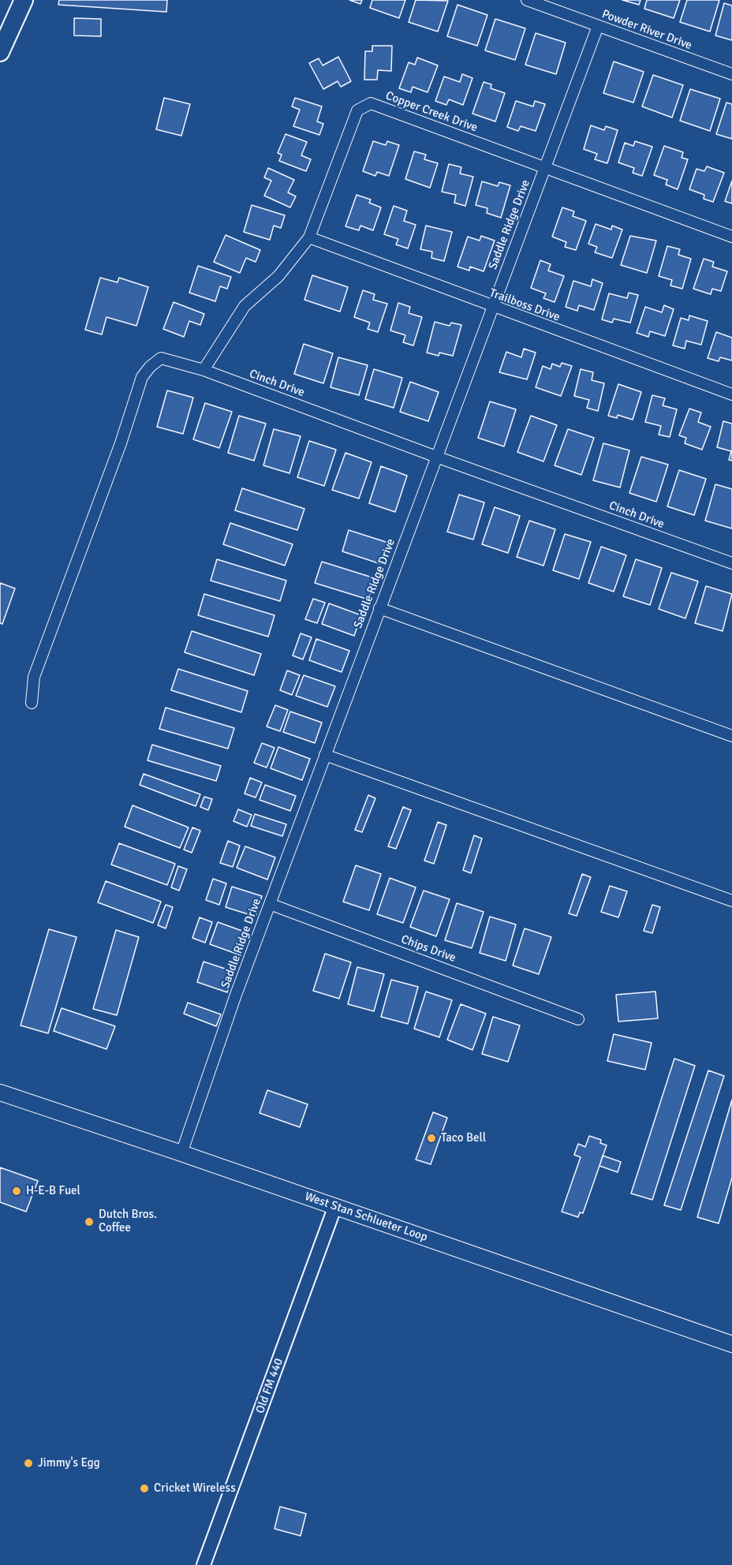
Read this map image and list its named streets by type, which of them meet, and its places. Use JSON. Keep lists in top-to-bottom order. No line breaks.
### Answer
{"streets":{"main road":["West Stan Schlueter Loop"],"street":["Powder River Drive","Copper Creek Drive","Saddle Ridge Drive","Trailboss Drive","Cinch Drive","Chips Drive","Old FM 440"]},"crossings":[["Powder River Drive","Saddle Ridge Drive"],["Copper Creek Drive","Saddle Ridge Drive"],["Copper Creek Drive","Trailboss Drive"],["Copper Creek Drive","Cinch Drive"],["Saddle Ridge Drive","Trailboss Drive"],["Saddle Ridge Drive","Cinch Drive"],["Saddle Ridge Drive","Chips Drive"],["Saddle Ridge Drive","West Stan Schlueter Loop"],["West Stan Schlueter Loop","Old FM 440"]],"places":["Taco Bell","H-E-B Fuel","Dutch Bros. Coffee","Jimmy's Egg","Cricket Wireless"]}
